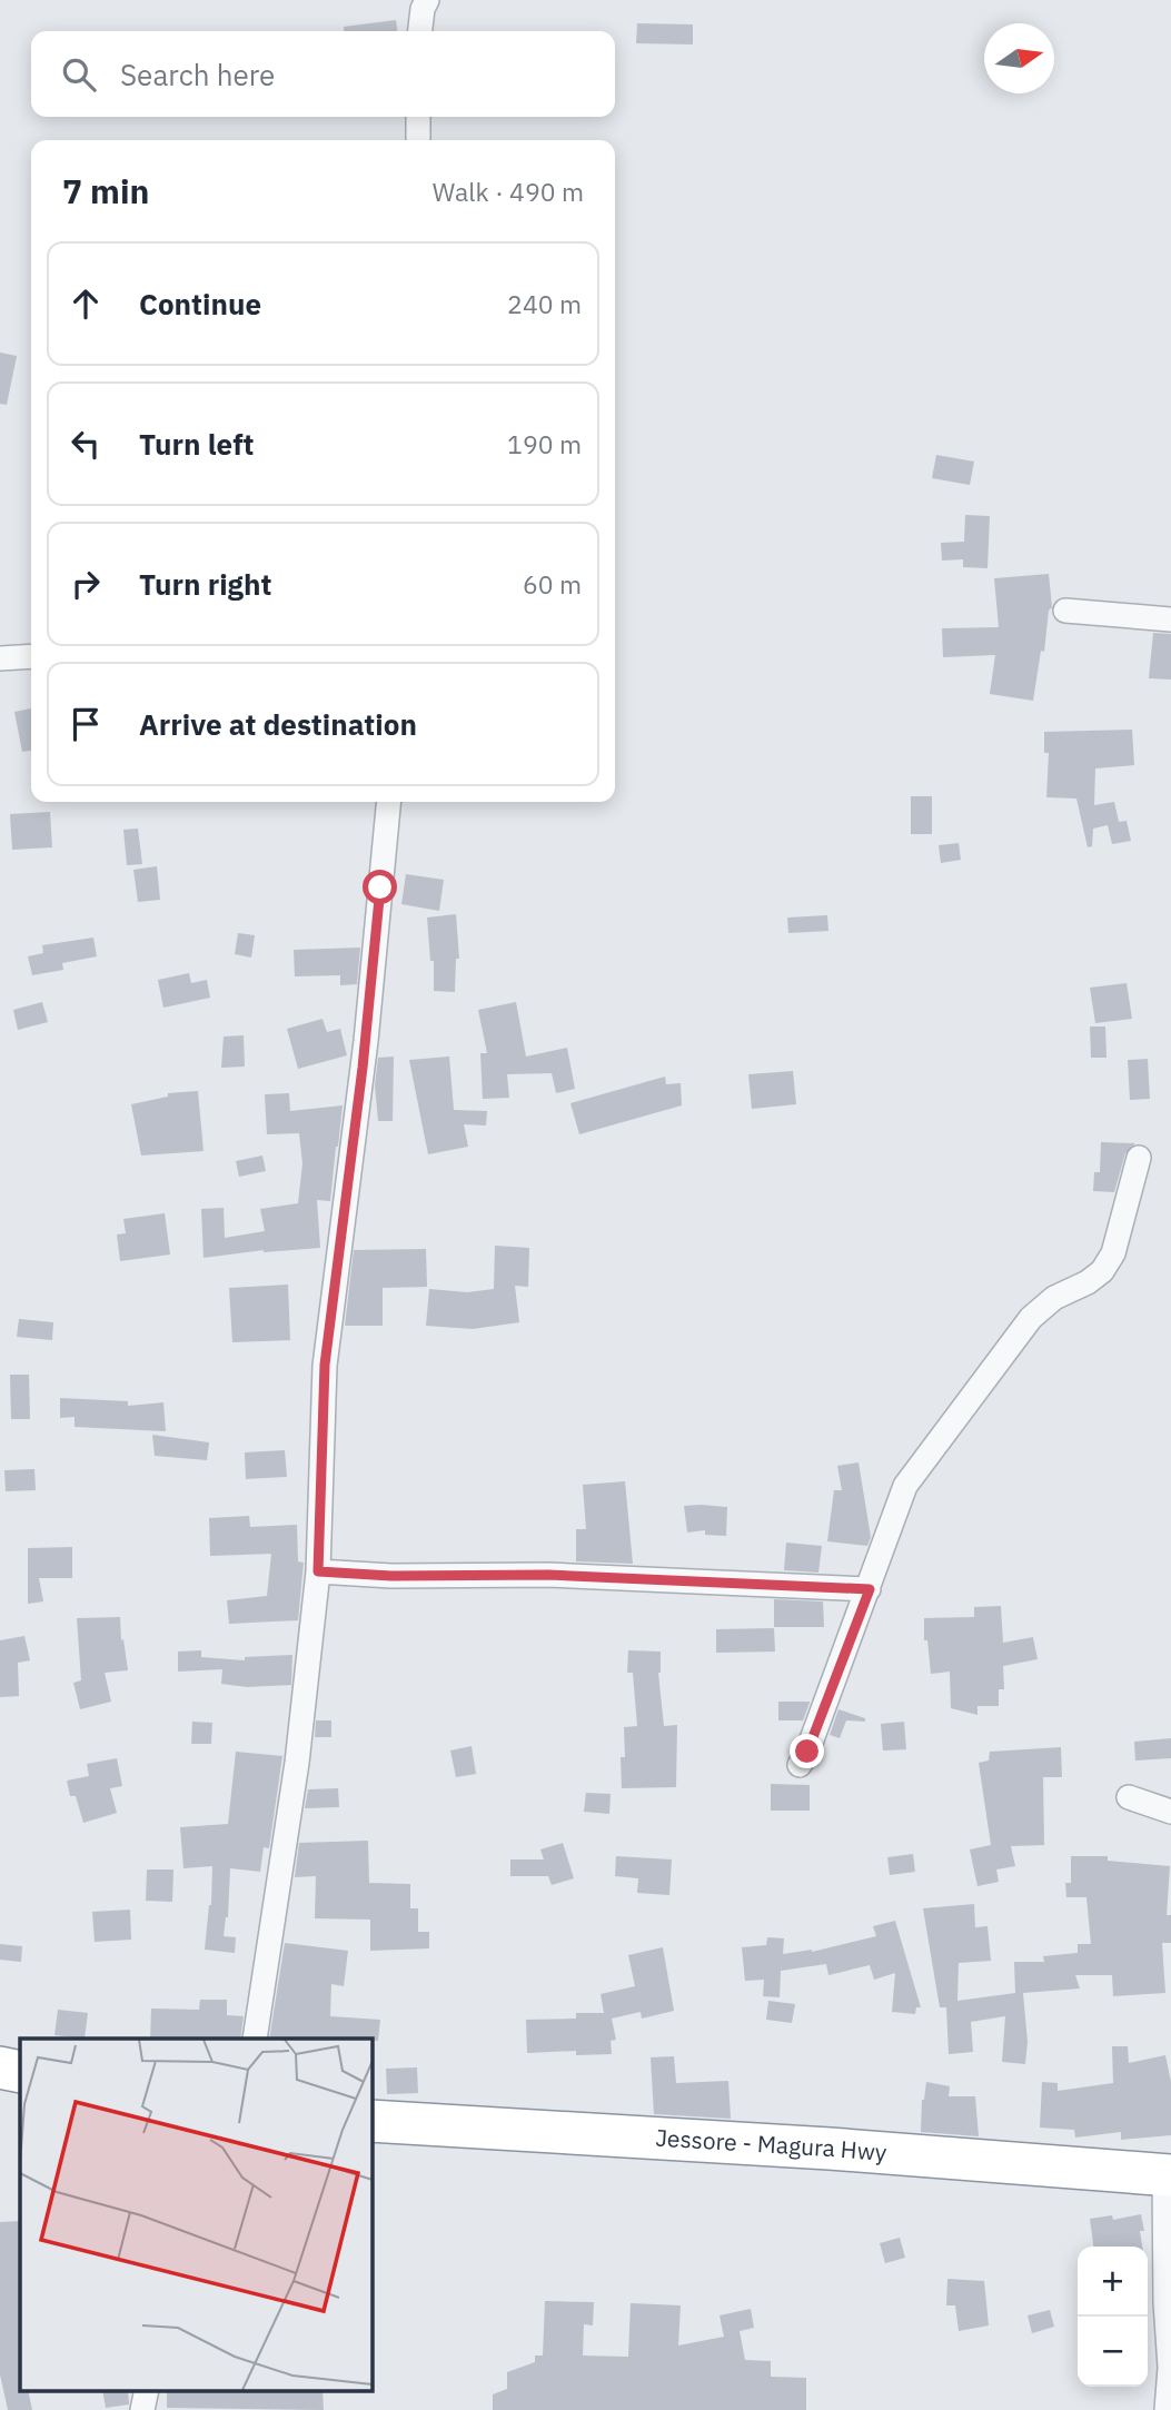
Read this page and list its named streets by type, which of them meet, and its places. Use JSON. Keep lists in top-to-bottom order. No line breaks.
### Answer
{"streets":{"highway":["Jessore - Magura Hwy"]},"north":"right","page":{"search":"Search here","heading":["7 min","Walk · 490 m"],"list":[["Continue","240 m"],["Turn left","190 m"],["Turn right","60 m"],"Arrive at destination"],"map_buttons":["+","−"]}}
